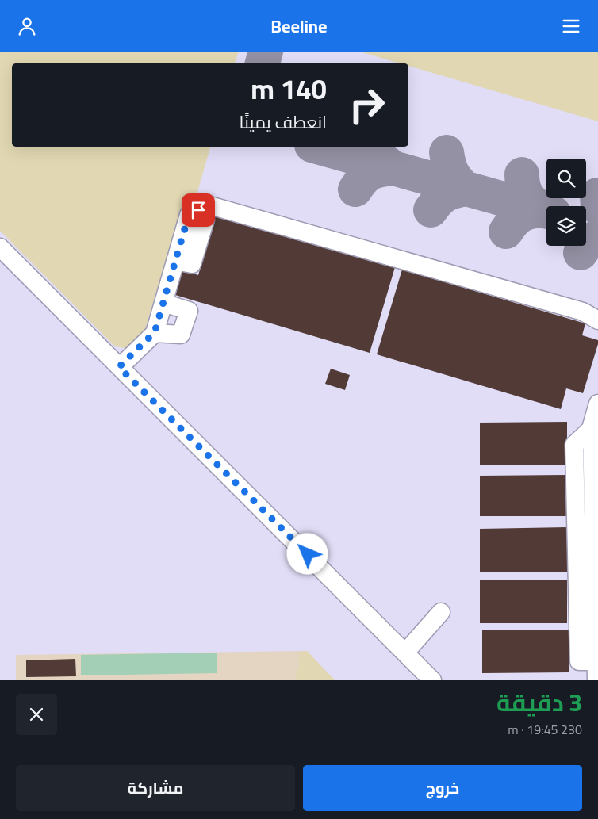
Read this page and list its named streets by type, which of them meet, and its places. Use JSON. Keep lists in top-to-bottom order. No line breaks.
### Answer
{"page":{"header":"Beeline","turn":["140 m","انعطف يمينًا"],"heading":["3 دقيقة","230 m · 19:45"],"buttons":["خروج","مشاركة"]}}
